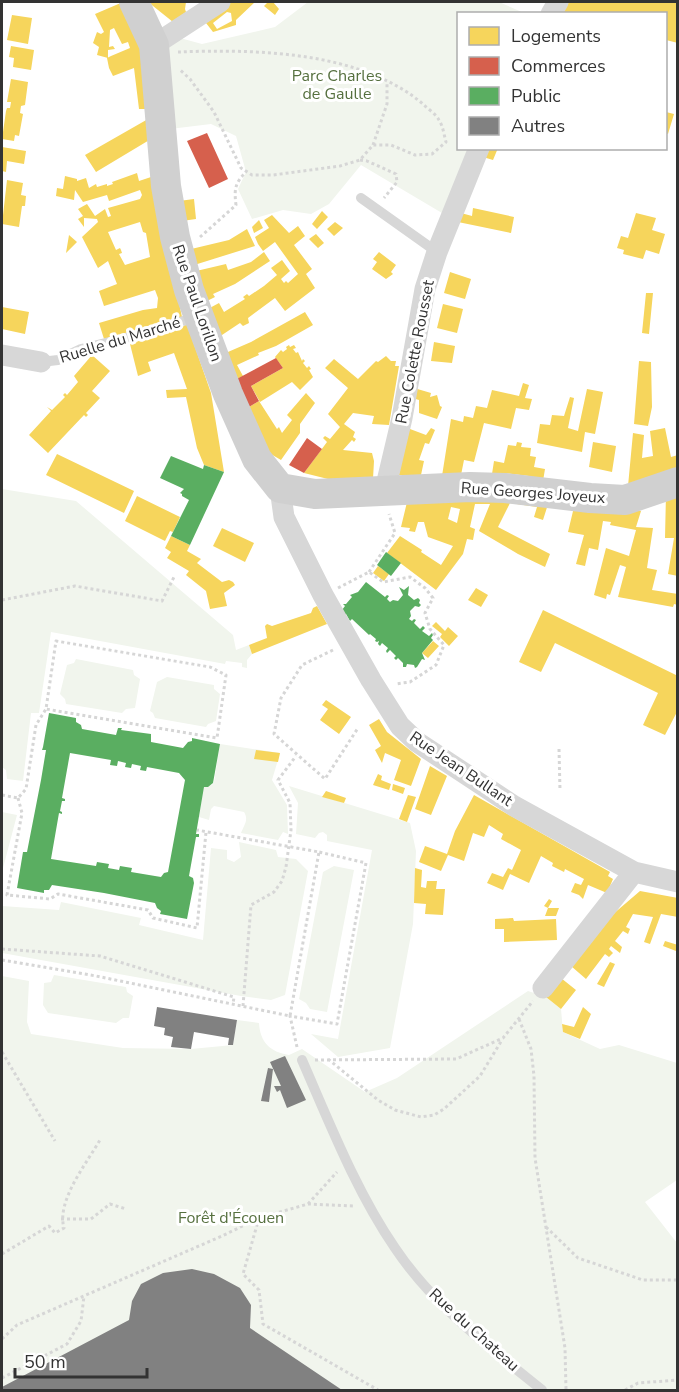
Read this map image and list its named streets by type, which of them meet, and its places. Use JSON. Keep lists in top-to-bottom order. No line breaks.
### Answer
{"streets":{"main road":["Rue Paul Lorillon","Rue Georges Joyeux"],"street":["Rue Colette Rousset","Rue Jean Bullant"],"lane":["Ruelle du Marché","Rue du Chateau"]},"crossings":[["Rue Paul Lorillon","Ruelle du Marché"],["Rue Paul Lorillon","Rue Georges Joyeux"],["Rue Paul Lorillon","Rue Jean Bullant"],["Rue Colette Rousset","Rue Georges Joyeux"],["Rue Georges Joyeux","Rue Jean Bullant"]],"parks":["Parc Charles de Gaulle","Forêt d'Écouen"],"legend":["Logements","Commerces","Public","Autres"],"scale_bar":"50 m"}
